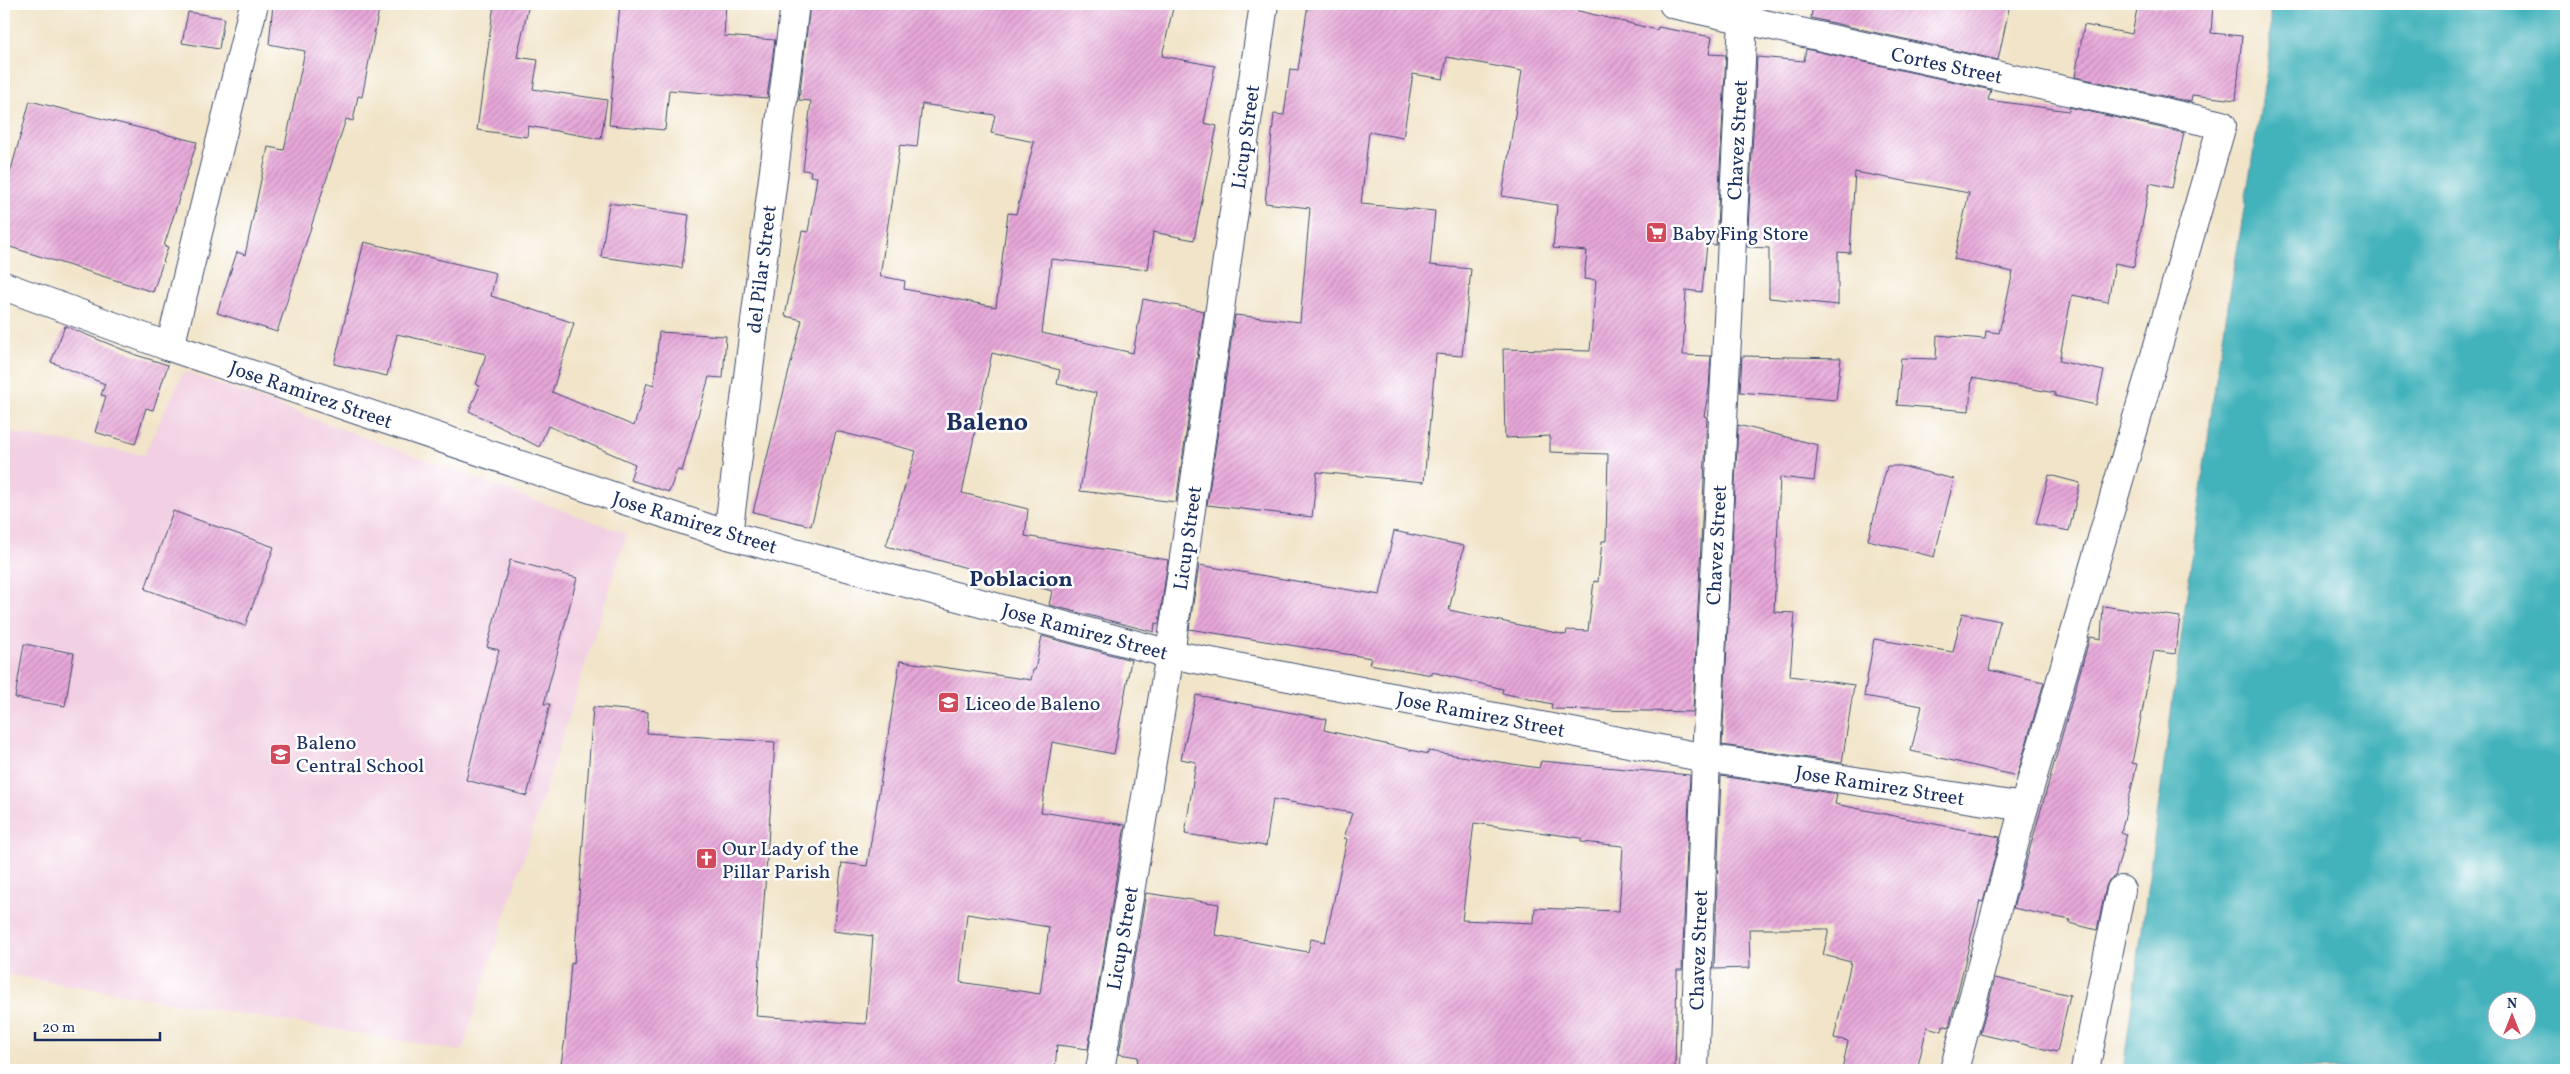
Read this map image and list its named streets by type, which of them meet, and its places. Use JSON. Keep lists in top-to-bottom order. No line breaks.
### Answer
{"streets":{"street":["Cortes Street","Licup Street","Chavez Street","del Pilar Street","Jose Ramirez Street"]},"crossings":[["Cortes Street","Chavez Street"],["Cortes Street","Jose Ramirez Street"],["Licup Street","Jose Ramirez Street"],["Chavez Street","Jose Ramirez Street"],["del Pilar Street","Jose Ramirez Street"]],"districts":["Baleno","Poblacion"],"places":{"supermarket":["Baby Fing Store"],"school or university":["Liceo de Baleno","Baleno Central School"],"church":["Our Lady of the Pillar Parish"]},"scale_bar":"20 m","north":"top"}
